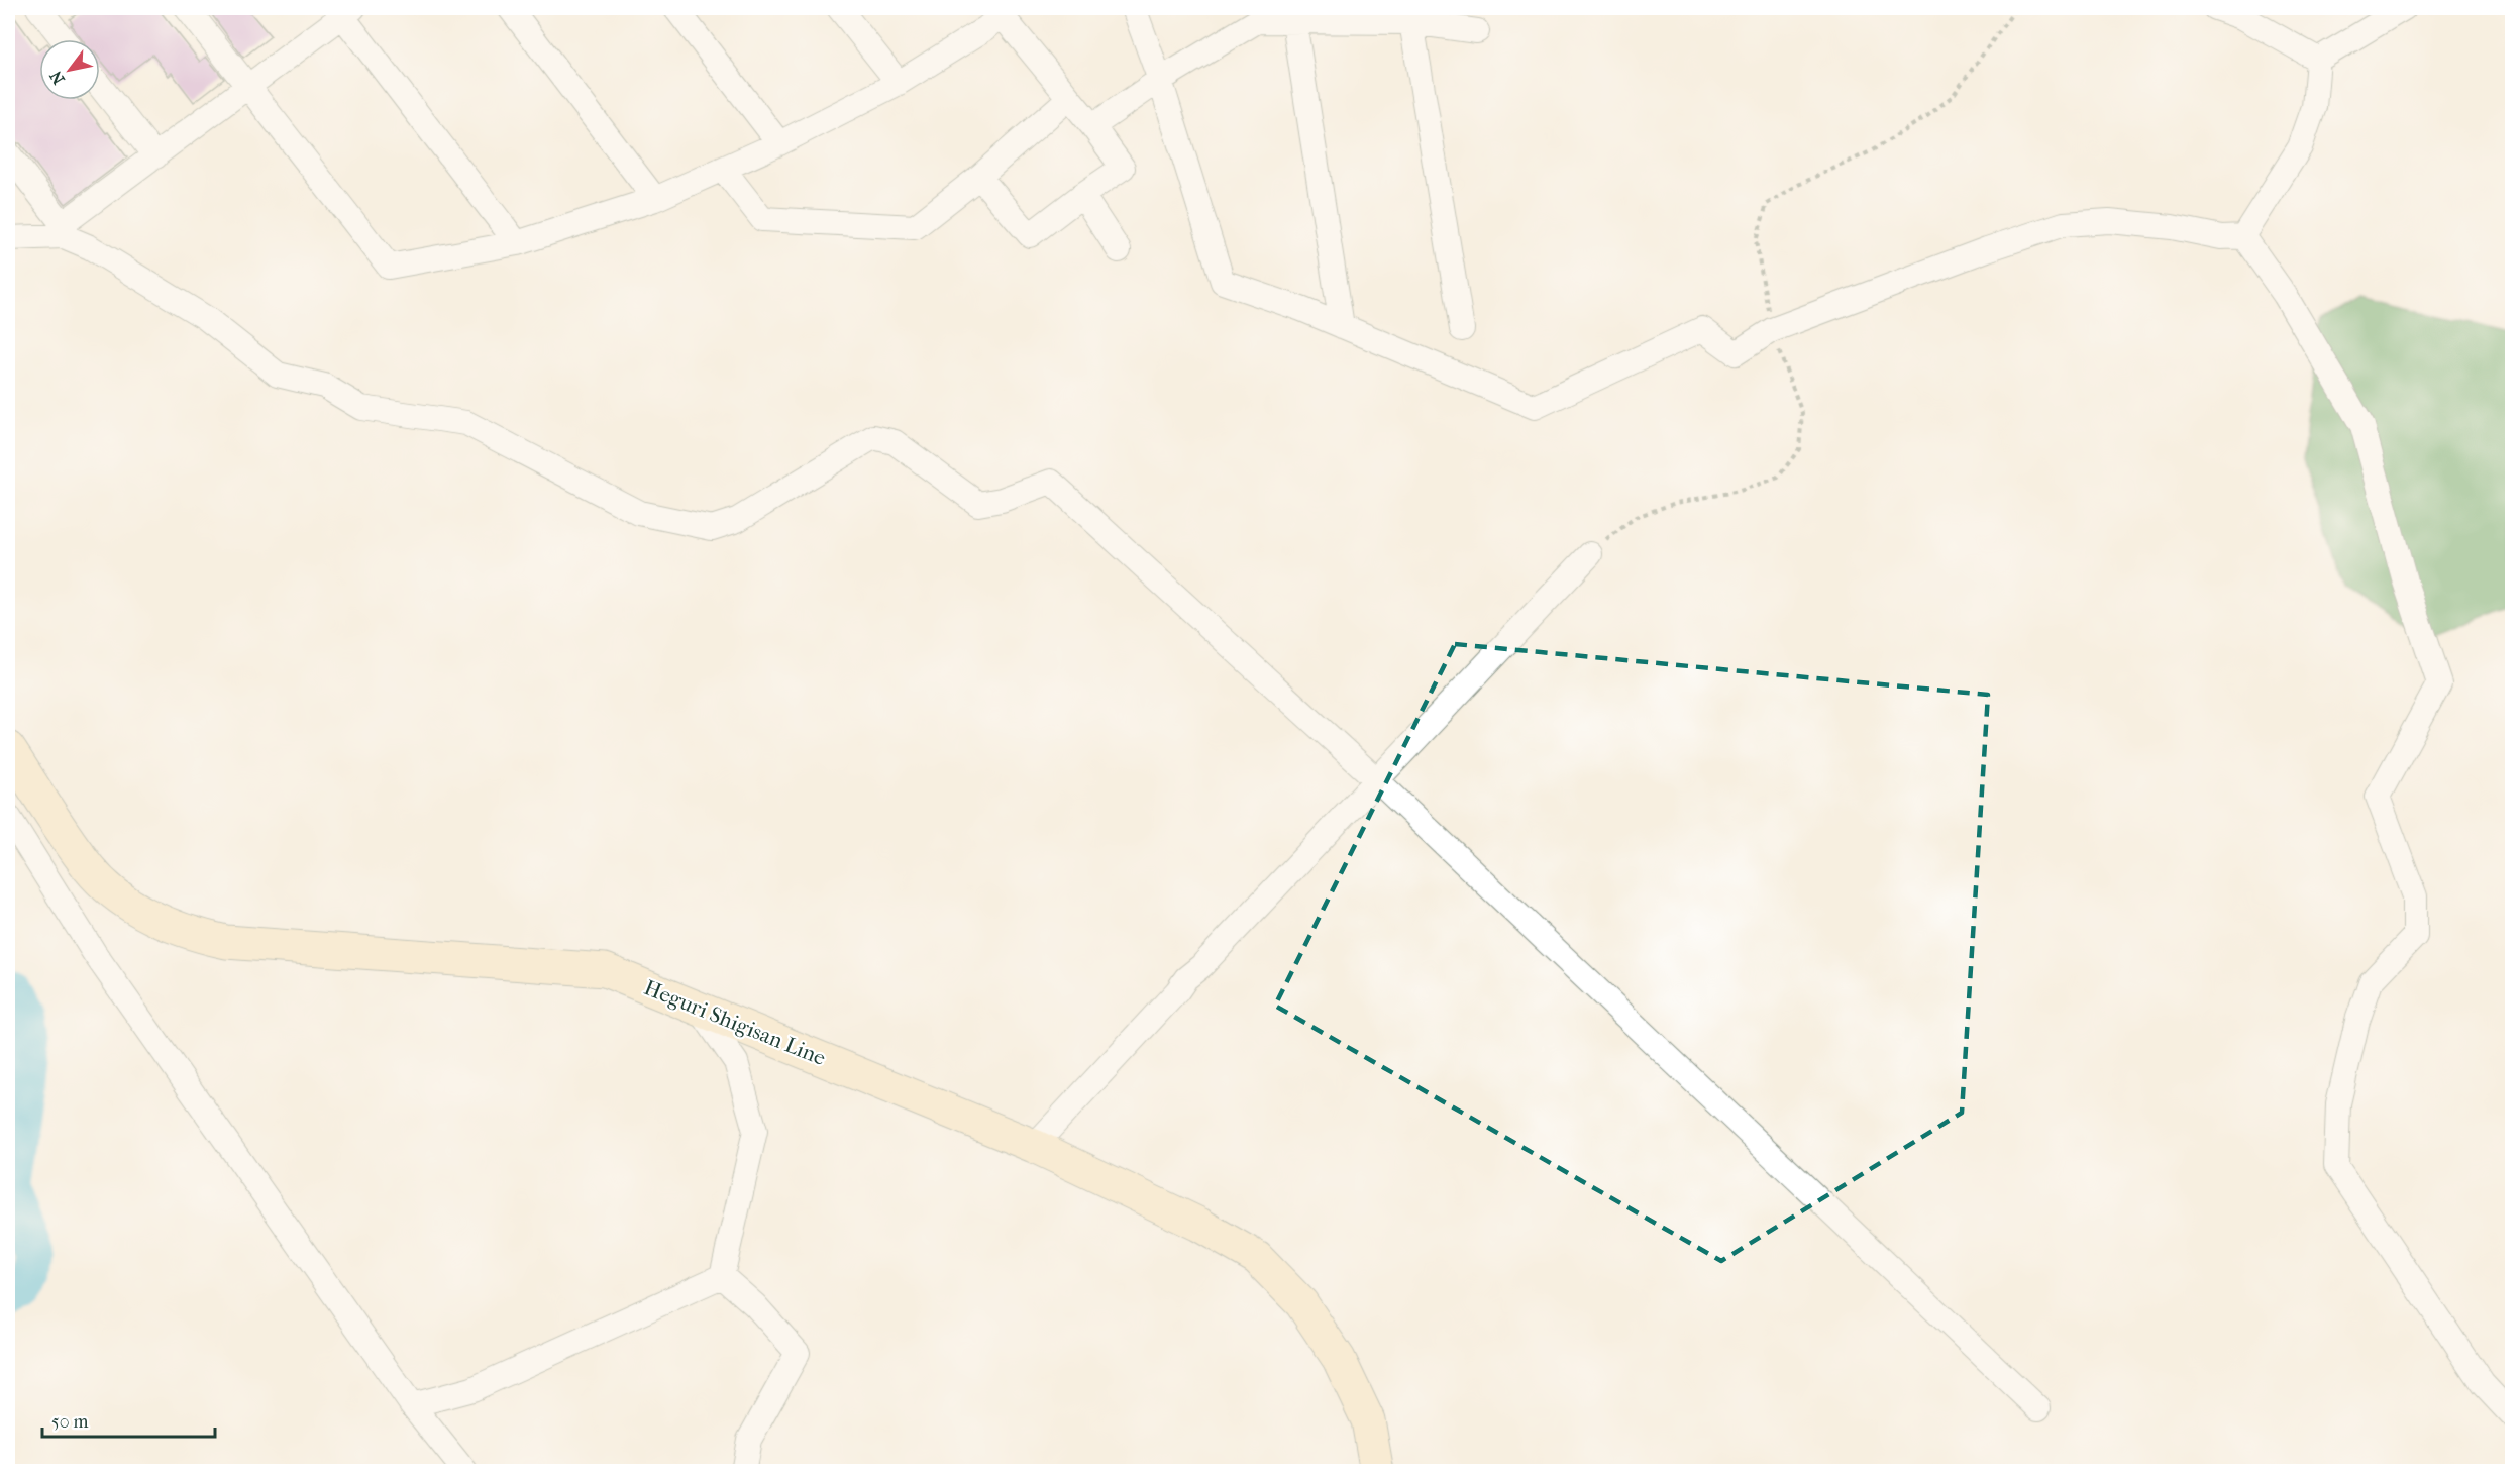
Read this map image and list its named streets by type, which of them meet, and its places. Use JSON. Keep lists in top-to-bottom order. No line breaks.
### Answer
{"streets":{"main road":["Heguri Shigisan Line"]},"scale_bar":"50 m","north":"bottom left"}
